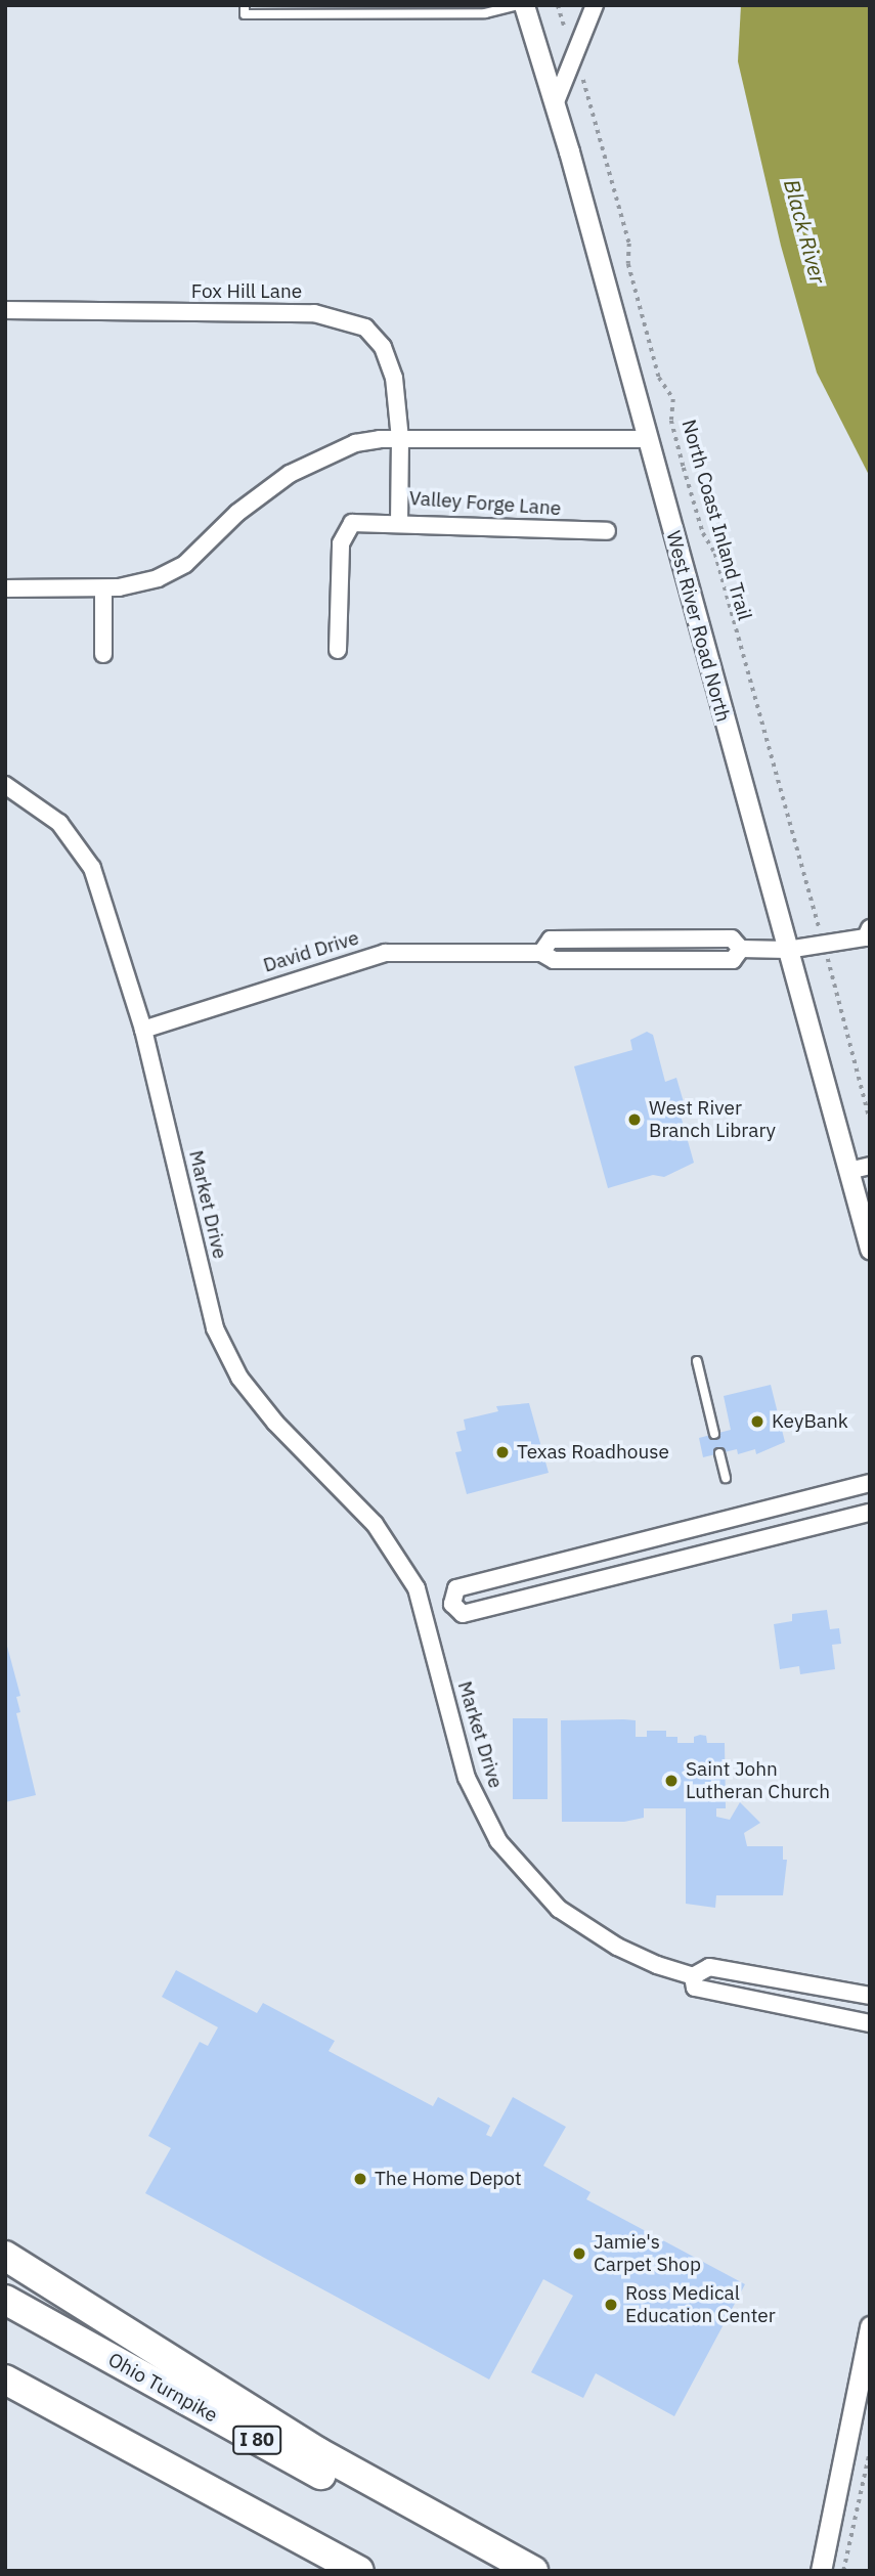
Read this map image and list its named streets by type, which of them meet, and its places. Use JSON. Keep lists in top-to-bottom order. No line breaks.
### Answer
{"streets":{"highway":["Ohio Turnpike","I 80"],"street":["Fox Hill Lane","Valley Forge Lane","West River Road North","David Drive","Market Drive"],"path":["North Coast Inland Trail"]},"crossings":[["Fox Hill Lane","Valley Forge Lane"],["North Coast Inland Trail","David Drive"],["West River Road North","David Drive"],["David Drive","Market Drive"]],"water":["Black River"],"places":["West River Branch Library","KeyBank","Texas Roadhouse","Saint John Lutheran Church","The Home Depot","Jamie's Carpet Shop","Ross Medical Education Center"]}
